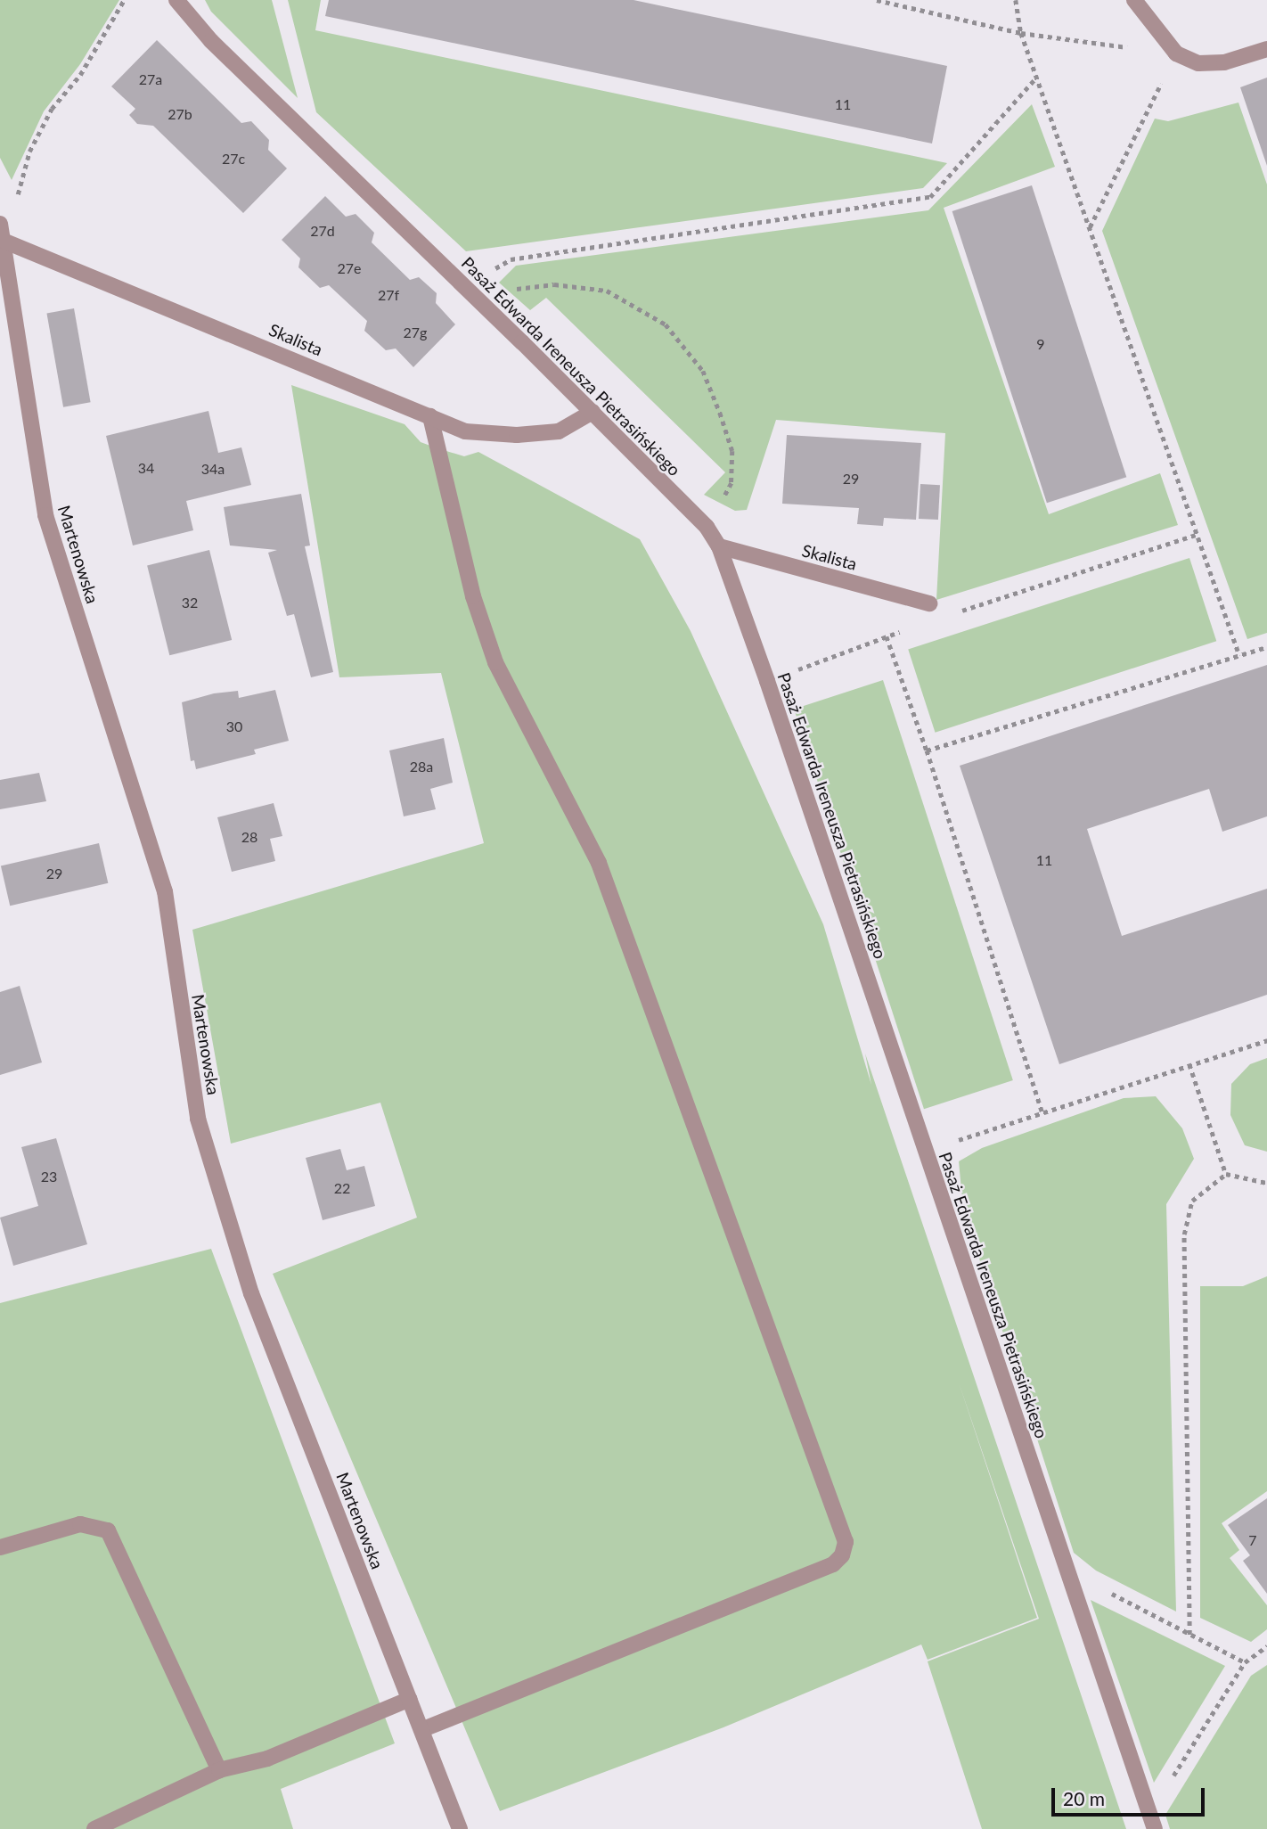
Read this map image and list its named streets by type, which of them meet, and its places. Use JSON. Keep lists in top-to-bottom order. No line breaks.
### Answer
{"streets":{"street":["Skalista","Pasaż Edwarda Ireneusza Pietrasińskiego","Martenowska"]},"crossings":[["Skalista","Pasaż Edwarda Ireneusza Pietrasińskiego"],["Skalista","Martenowska"]],"house_numbers":["27a","11","27b","27c","27d","27e","27f","27g","9","34","34a","29","32","30","28a","28","11","29","23","22","7"],"scale_bar":"20 m"}
